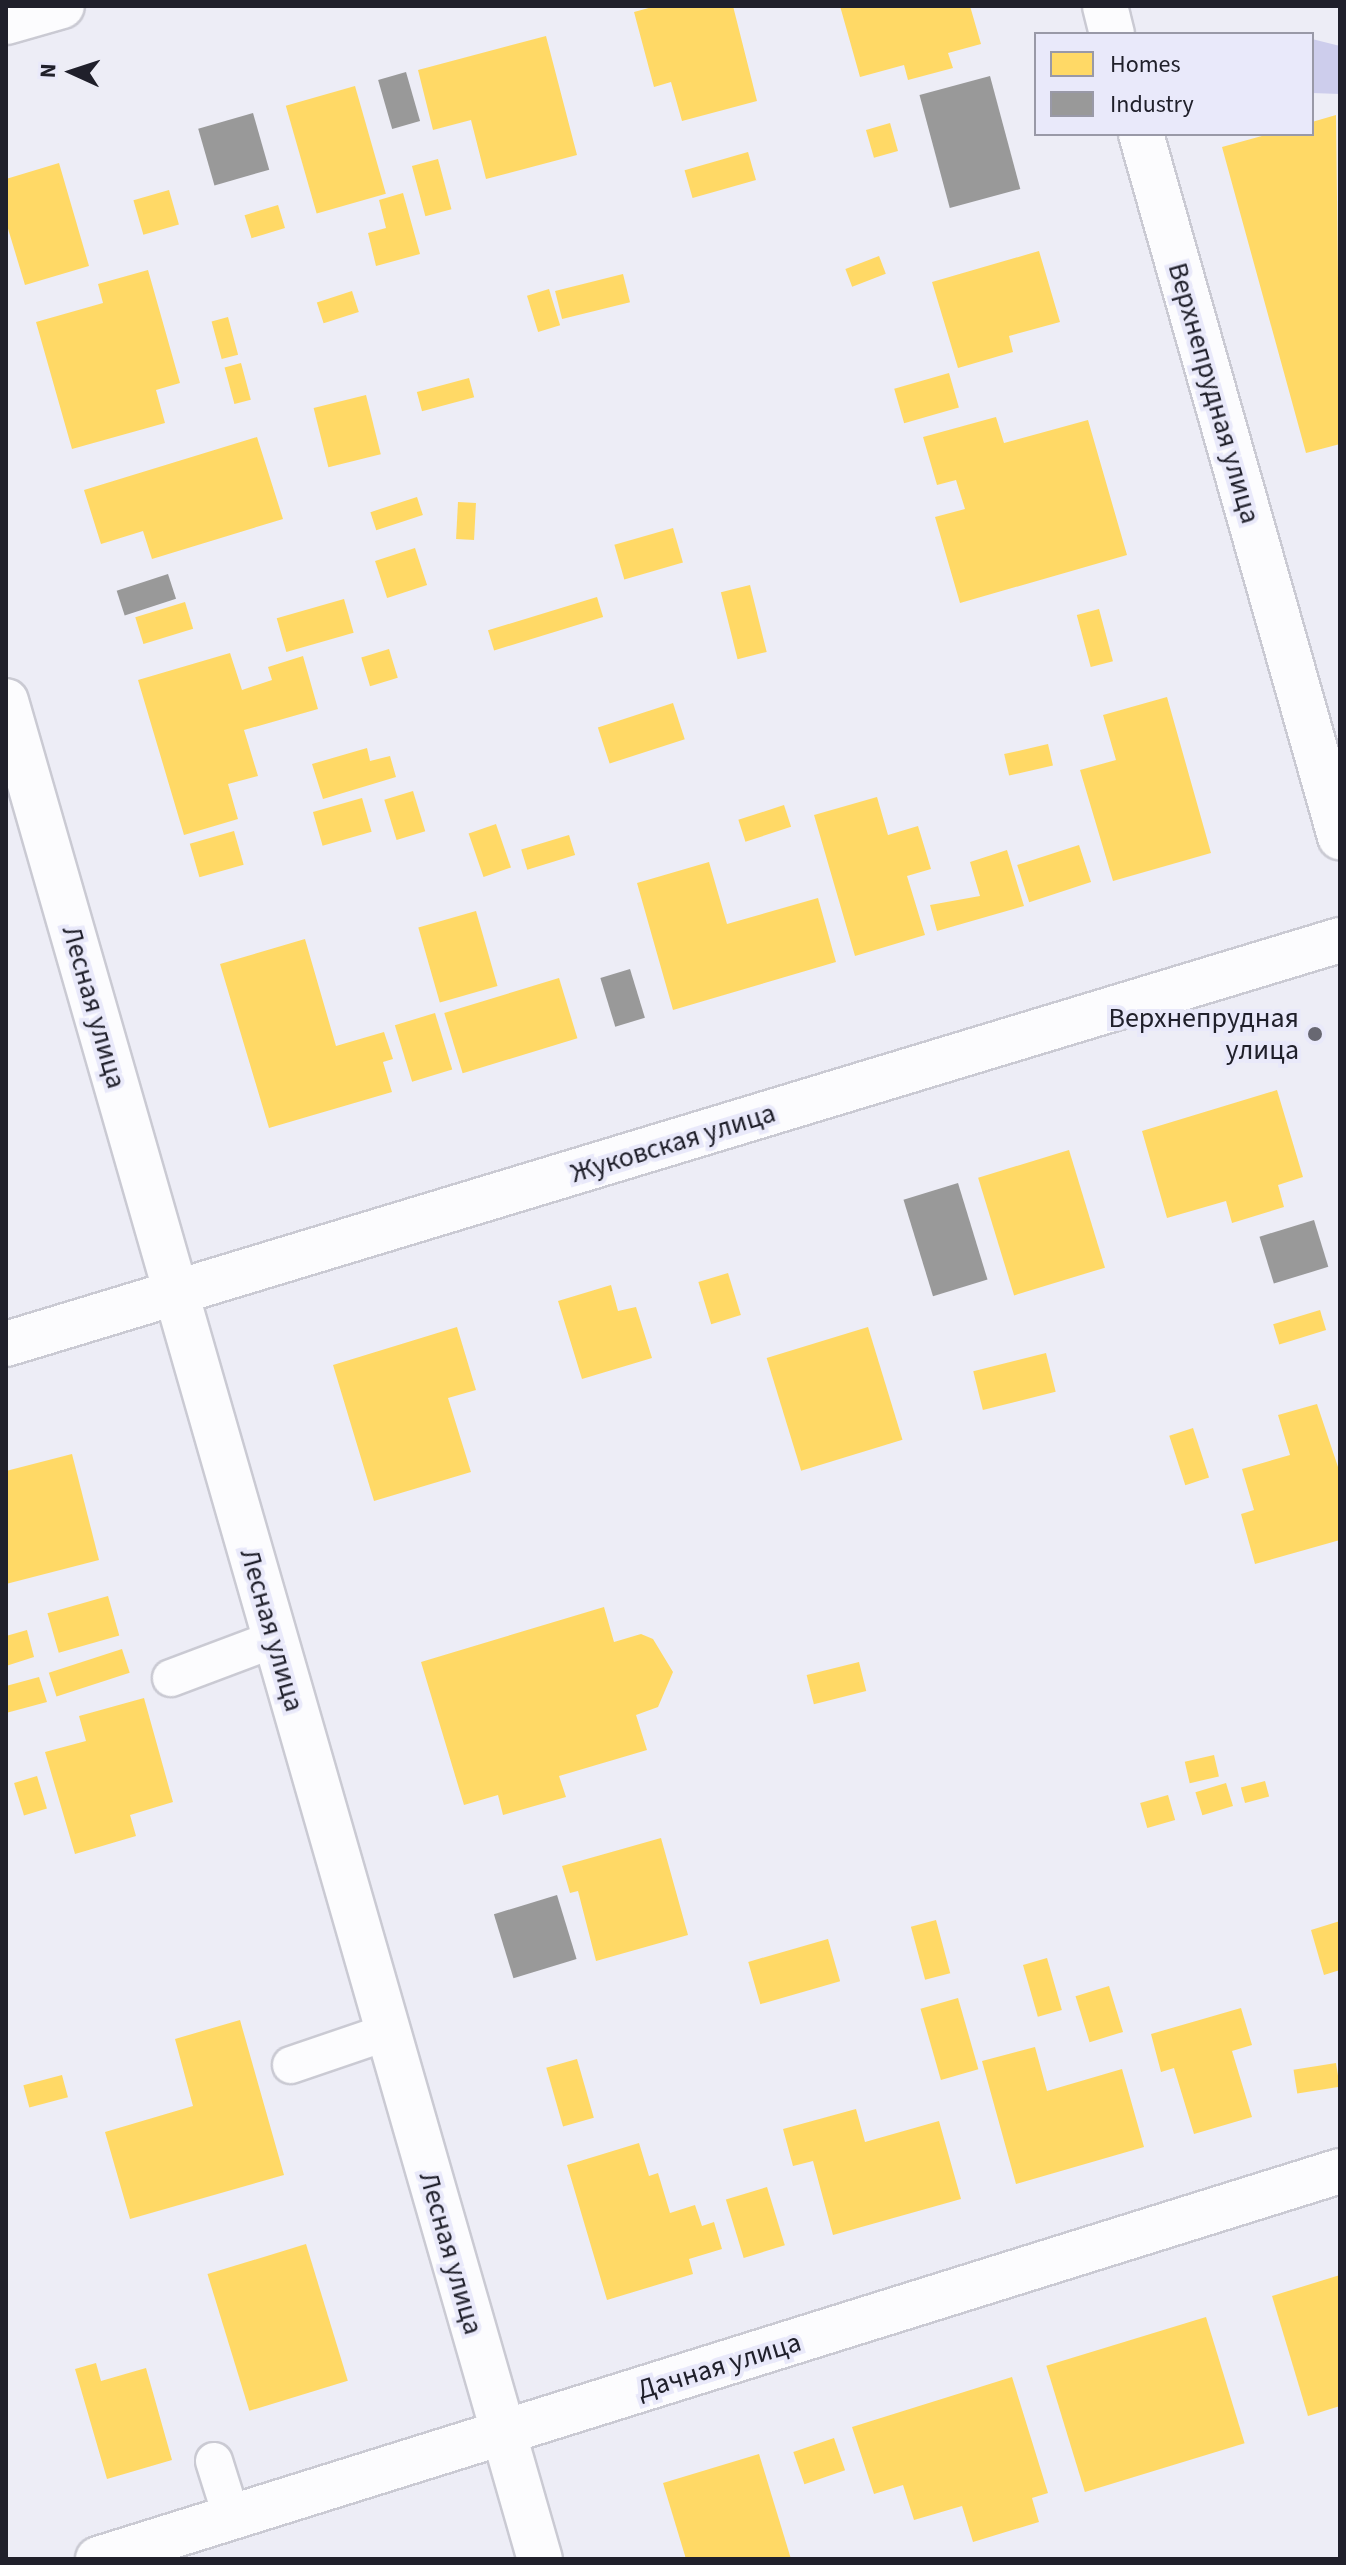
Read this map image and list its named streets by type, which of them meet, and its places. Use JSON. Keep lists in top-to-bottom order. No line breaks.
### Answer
{"streets":{"street":["Верхнепрудная улица","Лесная улица","Жуковская улица","Дачная улица"]},"crossings":[["Лесная улица","Жуковская улица"],["Лесная улица","Дачная улица"]],"places":["Верхнепрудная улица"],"legend":["Homes","Industry"],"north":"left"}
